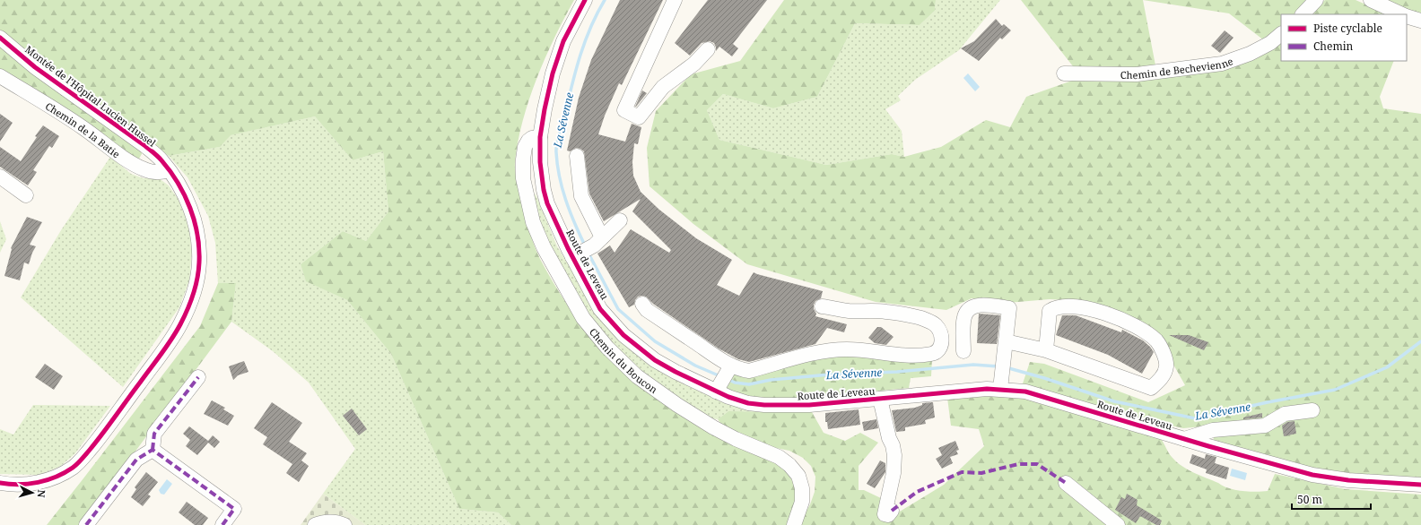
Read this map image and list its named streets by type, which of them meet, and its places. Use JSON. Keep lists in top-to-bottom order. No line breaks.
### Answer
{"streets":{"street":["Chemin de Bechevienne","Montée de l'Hôpital Lucien Hussel","Chemin de la Batie","Route de Leveau","Chemin du Boucon"]},"crossings":[["Montée de l'Hôpital Lucien Hussel","Chemin de la Batie"],["Route de Leveau","Chemin du Boucon"]],"water":["La Sévenne"],"legend":["Piste cyclable","Chemin"],"scale_bar":"50 m","north":"right"}
